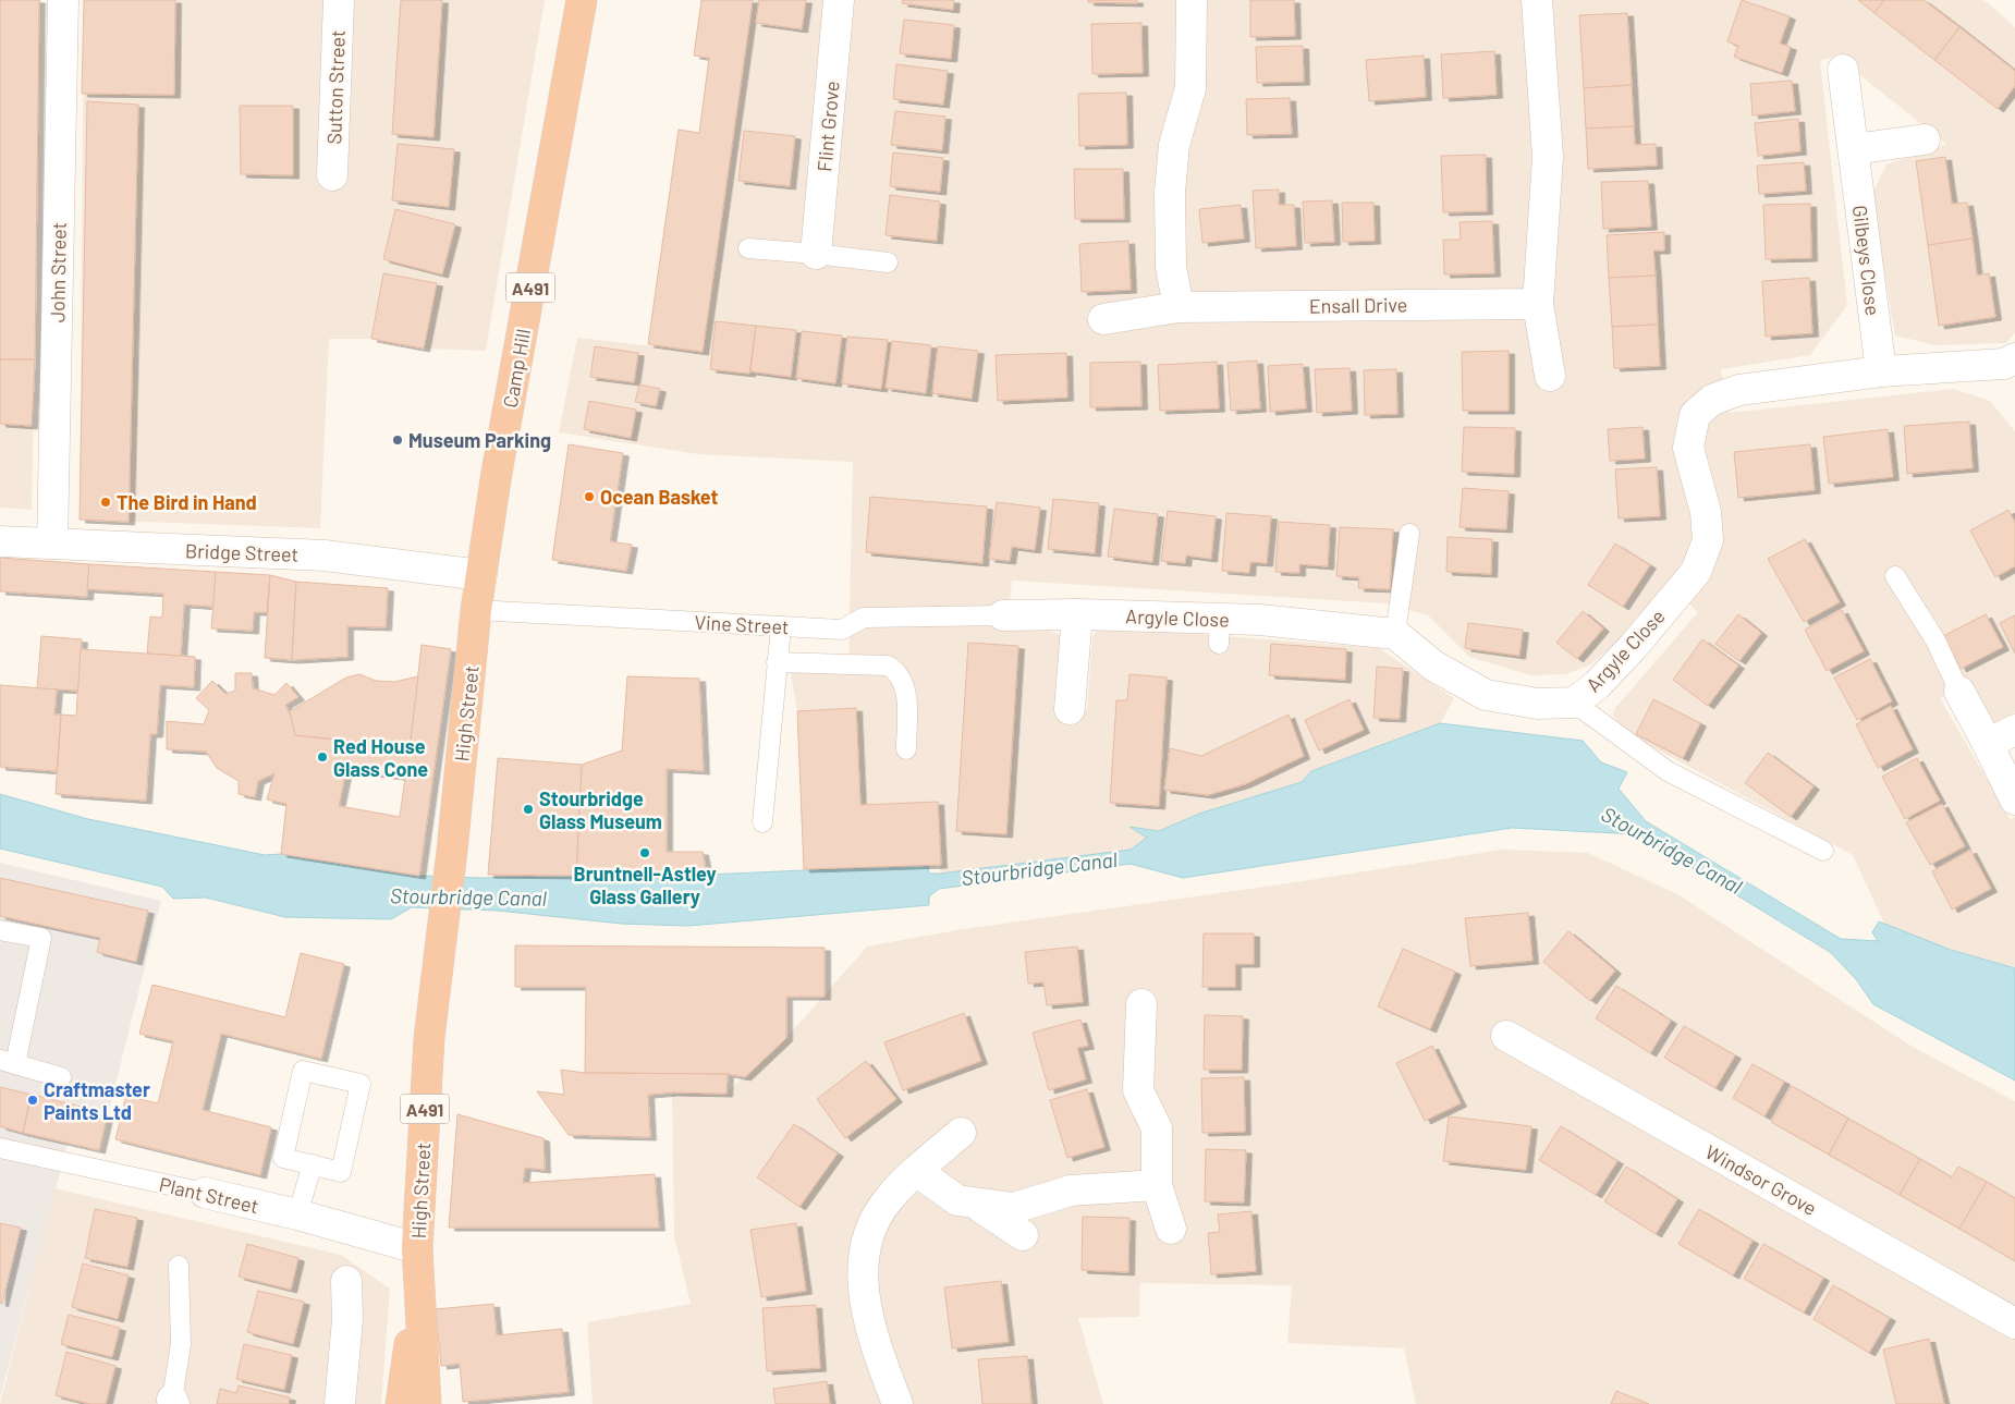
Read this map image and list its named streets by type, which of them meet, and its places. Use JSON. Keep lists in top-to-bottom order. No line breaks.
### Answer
{"streets":{"highway":["A491","Camp Hill","High Street"],"street":["Sutton Street","Flint Grove","Gilbeys Close","John Street","Ensall Drive","Bridge Street","Argyle Close","Windsor Grove","Plant Street"],"lane":["Vine Street"]},"crossings":[["Gilbeys Close","Argyle Close"],["John Street","Bridge Street"],["Camp Hill","Bridge Street"],["Camp Hill","High Street"],["Bridge Street","High Street"],["Argyle Close","Vine Street"],["Vine Street","High Street"],["High Street","Plant Street"]],"water":["Stourbridge Canal"],"places":["Museum Parking","Ocean Basket","The Bird in Hand","Red House Glass Cone","Stourbridge Glass Museum","Bruntnell-Astley Glass Gallery","Craftmaster Paints Ltd"]}
